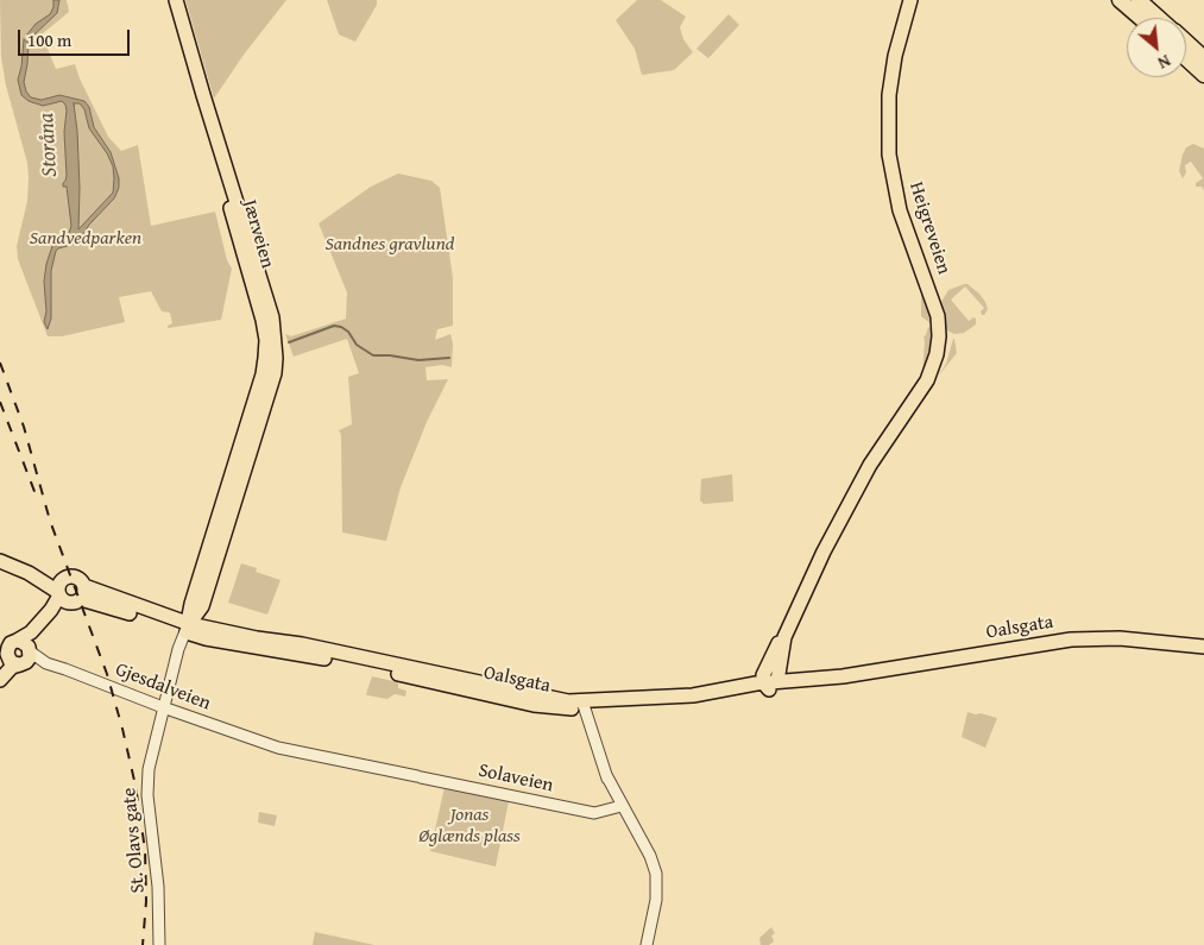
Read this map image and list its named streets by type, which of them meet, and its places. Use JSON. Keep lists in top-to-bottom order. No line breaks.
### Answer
{"streets":{"main road":["Heigreveien","Jærveien","Oalsgata","St. Olavs gate"],"street":["Gjesdalveien","Solaveien"]},"crossings":[["Heigreveien","Oalsgata"],["Jærveien","St. Olavs gate"],["Oalsgata","St. Olavs gate"],["Gjesdalveien","Solaveien"],["Gjesdalveien","St. Olavs gate"]],"water":["Storåna"],"parks":["Sandvedparken","Sandnes gravlund","Jonas Øglænds plass"],"scale_bar":"100 m","north":"bottom right"}
